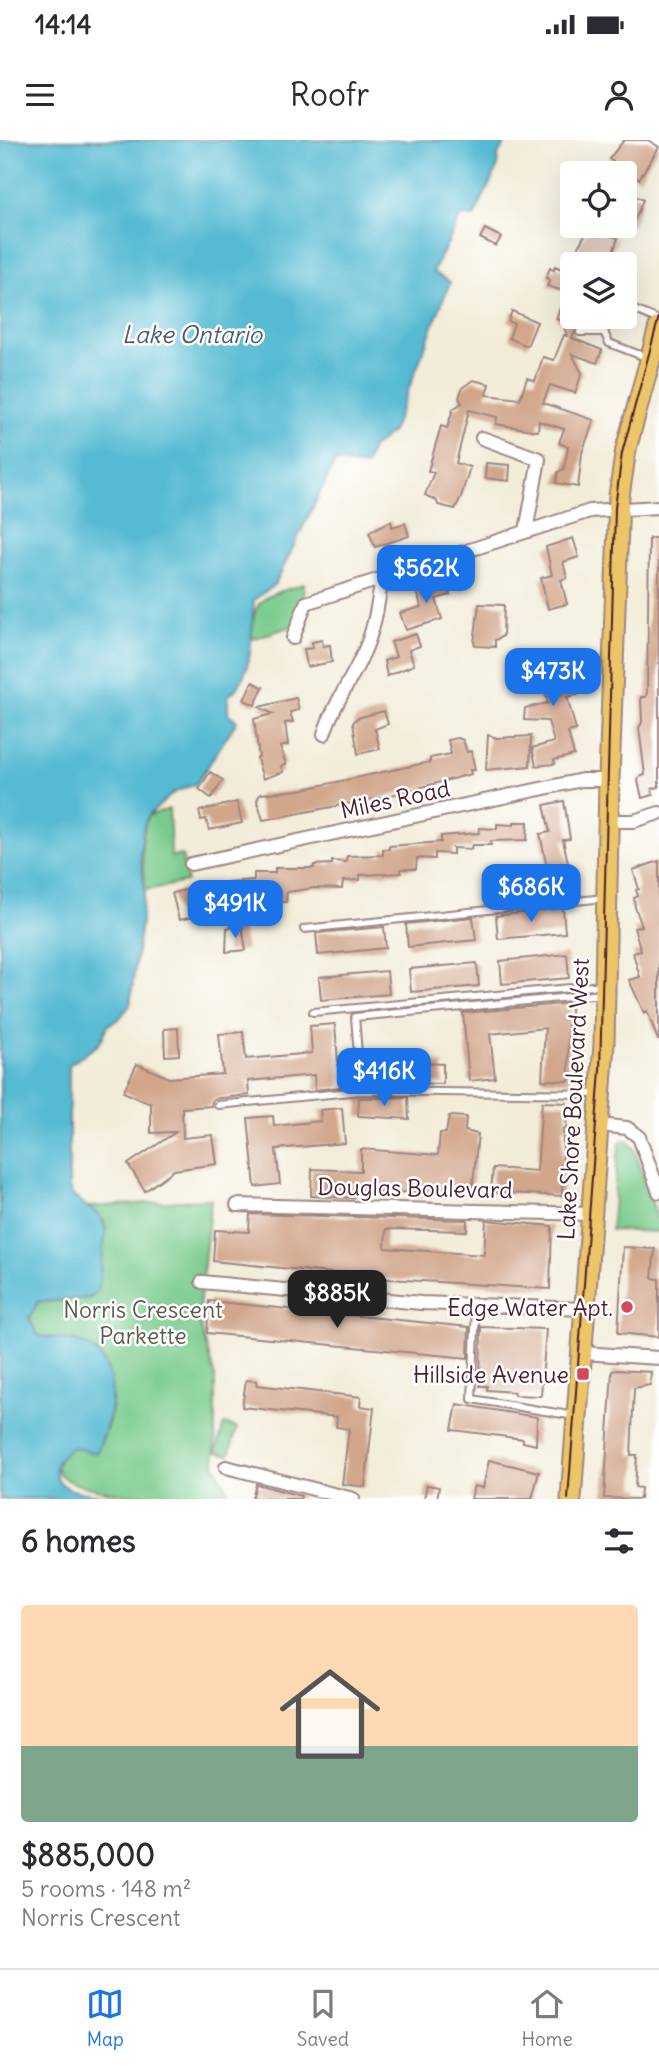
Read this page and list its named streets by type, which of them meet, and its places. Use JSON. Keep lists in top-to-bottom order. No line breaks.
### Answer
{"streets":{"main road":["Lake Shore Boulevard West"],"street":["Miles Road","Douglas Boulevard"]},"crossings":[["Miles Road","Lake Shore Boulevard West"],["Lake Shore Boulevard West","Douglas Boulevard"]],"water":["Lake Ontario"],"parks":["Norris Crescent Parkette"],"places":{"other":["Edge Water Apt."],"transit":["Hillside Avenue"]},"page":{"status":"14:14","header":"Roofr","price":["$562K","$473K","$686K","$491K","$416K","$885K"],"heading":"6 homes","list":[{"name":"$885,000","note":"5 rooms · 148 m² · Norris Crescent"}],"tabs":["Map","Saved","Home"]}}
